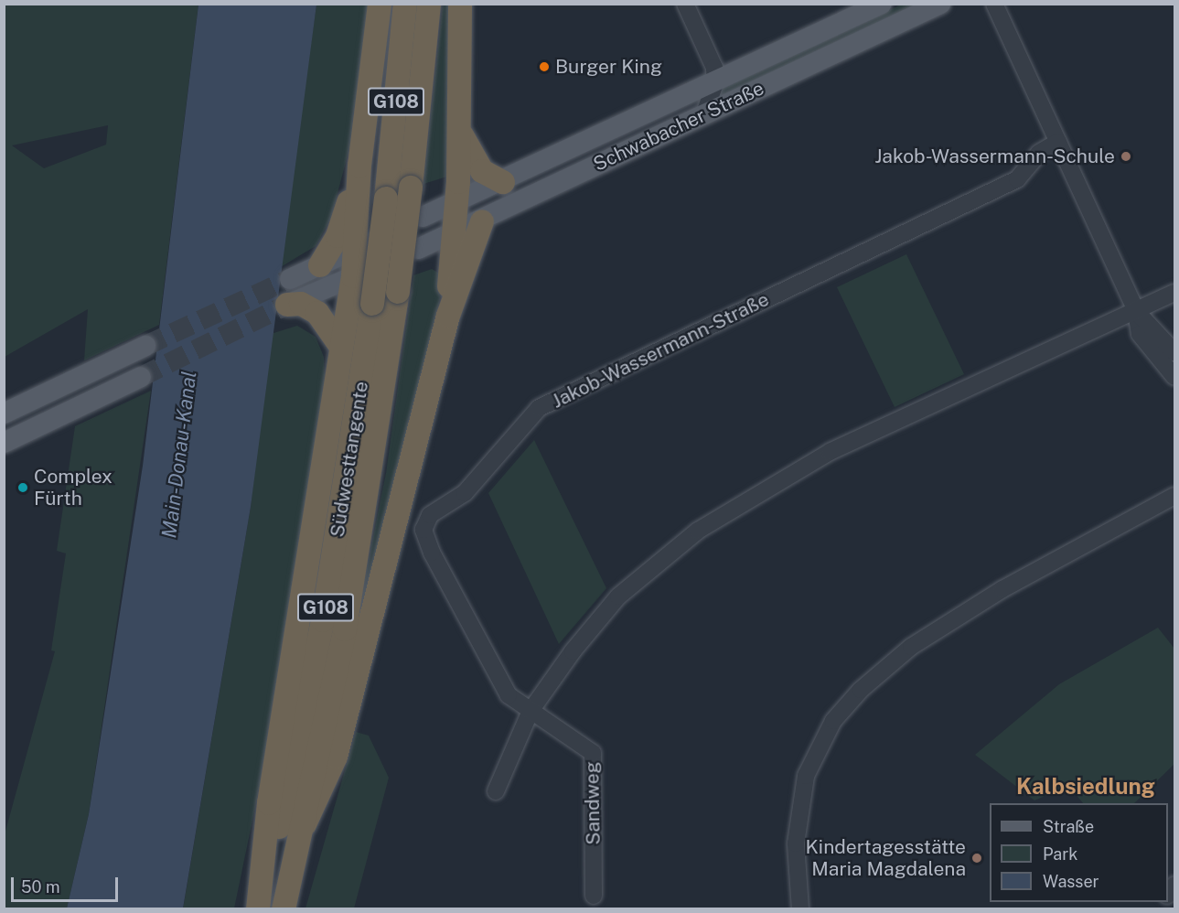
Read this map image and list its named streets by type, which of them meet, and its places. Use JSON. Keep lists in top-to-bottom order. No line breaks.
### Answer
{"streets":{"highway":["G108","Südwesttangente"],"main road":["Schwabacher Straße"],"street":["Jakob-Wassermann-Straße","Sandweg"]},"crossings":[["Jakob-Wassermann-Straße","Sandweg"]],"districts":["Kalbsiedlung"],"water":["Main-Donau-Kanal"],"places":["Burger King","Jakob-Wassermann-Schule","Complex Fürth","Kindertagesstätte Maria Magdalena"],"legend":["Straße","Park","Wasser"],"scale_bar":"50 m"}
